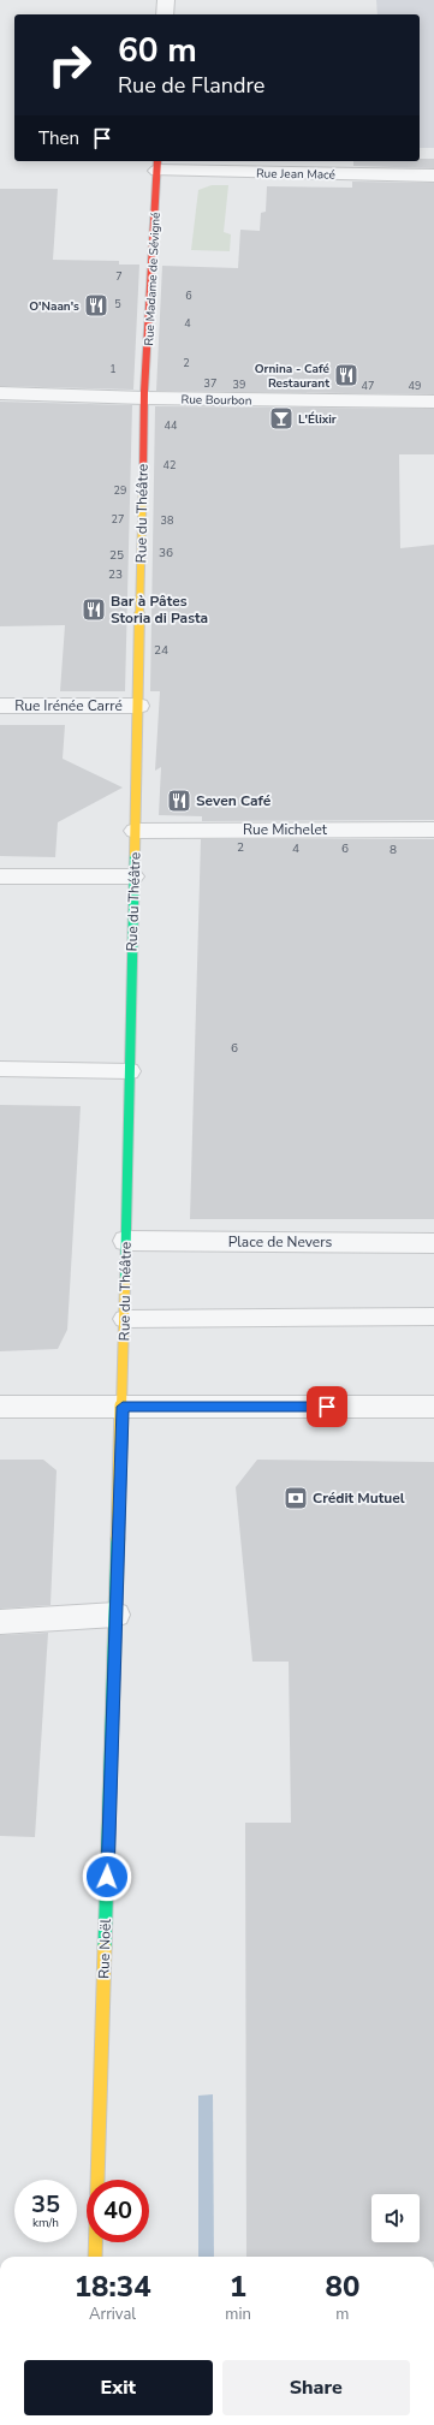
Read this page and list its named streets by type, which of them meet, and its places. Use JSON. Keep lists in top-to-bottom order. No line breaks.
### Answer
{"streets":{"street":["Rue Jean Macé","Rue Madame de Sévigné","Rue Bourbon","Rue du Théâtre","Rue Irénée Carré","Rue Michelet","Place de Nevers","Rue Noël"]},"crossings":[["Rue Jean Macé","Rue Madame de Sévigné"],["Rue Madame de Sévigné","Rue Bourbon"],["Rue Madame de Sévigné","Rue du Théâtre"],["Rue Bourbon","Rue du Théâtre"],["Rue du Théâtre","Rue Irénée Carré"],["Rue du Théâtre","Rue Michelet"],["Rue du Théâtre","Place de Nevers"],["Rue du Théâtre","Rue Noël"]],"places":{"restaurant":["O'Naan's","Ornina - Café Restaurant","Bar à Pâtes Storia di Pasta","Seven Café"],"bar":["L'Élixir"],"bank":["Crédit Mutuel"]},"house_numbers":["7","6","5","4","2","1","37","39","47","49","44","42","29","27","38","36","25","23","24","2","4","6","8","6"],"page":{"turn":["60 m","Rue de Flandre"],"then":"Then","speed":"35 km/h","limit":"40","eta":["18:34","Arrival","1","min","80","m"],"buttons":["Exit","Share"]}}
